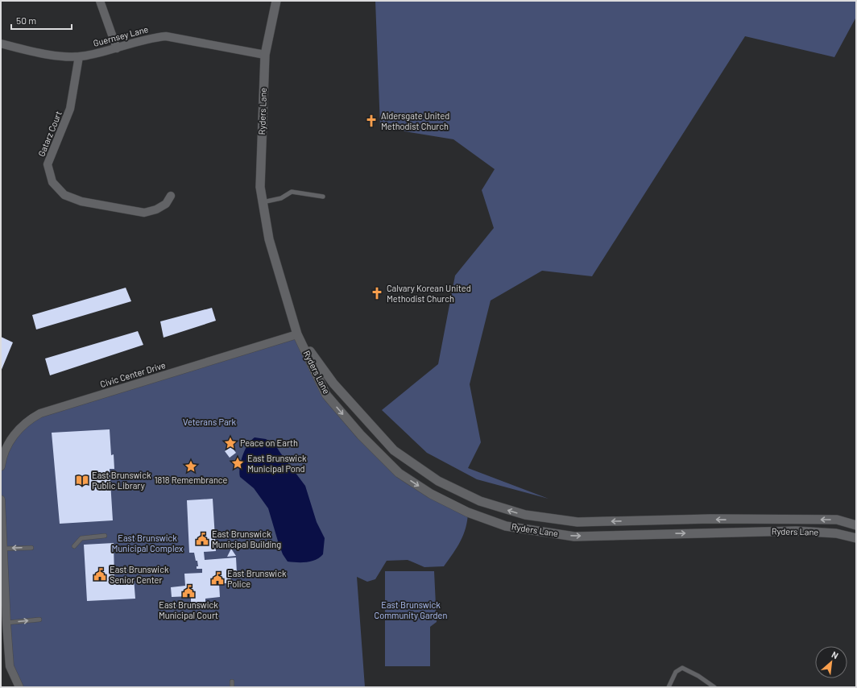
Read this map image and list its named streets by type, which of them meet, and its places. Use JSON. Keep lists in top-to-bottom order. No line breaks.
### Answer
{"streets":{"main road":["Ryders Lane"],"street":["Guernsey Lane","Gatarz Court","Civic Center Drive"]},"crossings":[["Guernsey Lane","Ryders Lane"],["Guernsey Lane","Gatarz Court"],["Ryders Lane","Civic Center Drive"]],"parks":["Veterans Park","East Brunswick Municipal Complex","East Brunswick Community Garden"],"places":{"church":["Aldersgate United Methodist Church","Calvary Korean United Methodist Church"],"place":["Peace on Earth","East Brunswick Municipal Pond","1818 Remembrance"],"library":["East Brunswick Public Library"],"public building":["East Brunswick Municipal Building","East Brunswick Senior Center","East Brunswick Police","East Brunswick Municipal Court"]},"scale_bar":"50 m","north":"top right"}
